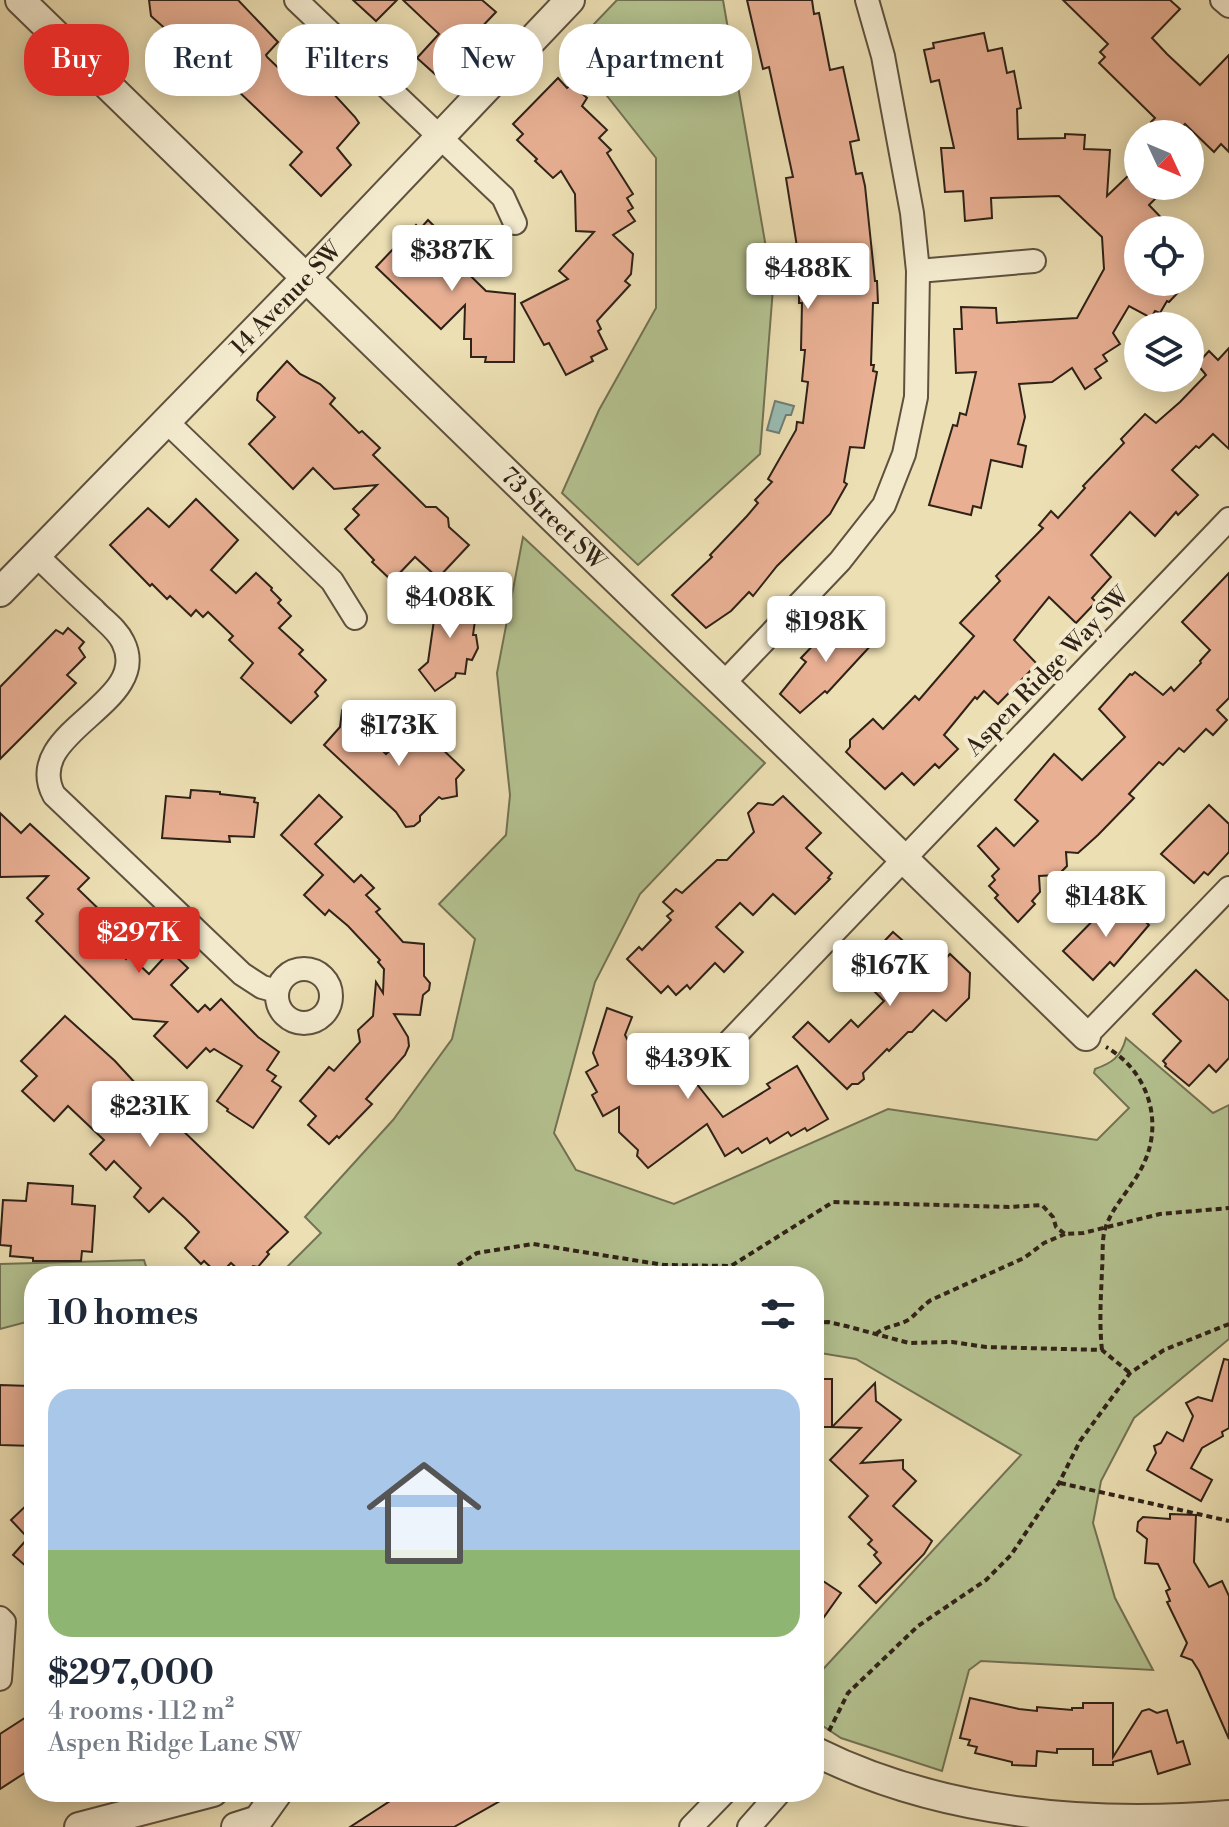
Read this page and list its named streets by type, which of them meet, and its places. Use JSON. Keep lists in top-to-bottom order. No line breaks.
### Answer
{"streets":{"street":["14 Avenue SW","73 Street SW","Aspen Ridge Way SW"]},"crossings":[["14 Avenue SW","73 Street SW"],["73 Street SW","Aspen Ridge Way SW"]],"north":"bottom right","page":{"chip":["Buy","Rent","Filters","New","Apartment"],"price":["$387K","$488K","$408K","$198K","$173K","$148K","$297K","$167K","$439K","$231K"],"heading":"10 homes","list":[{"name":"$297,000","note":"4 rooms · 112 m² · Aspen Ridge Lane SW"}]}}
